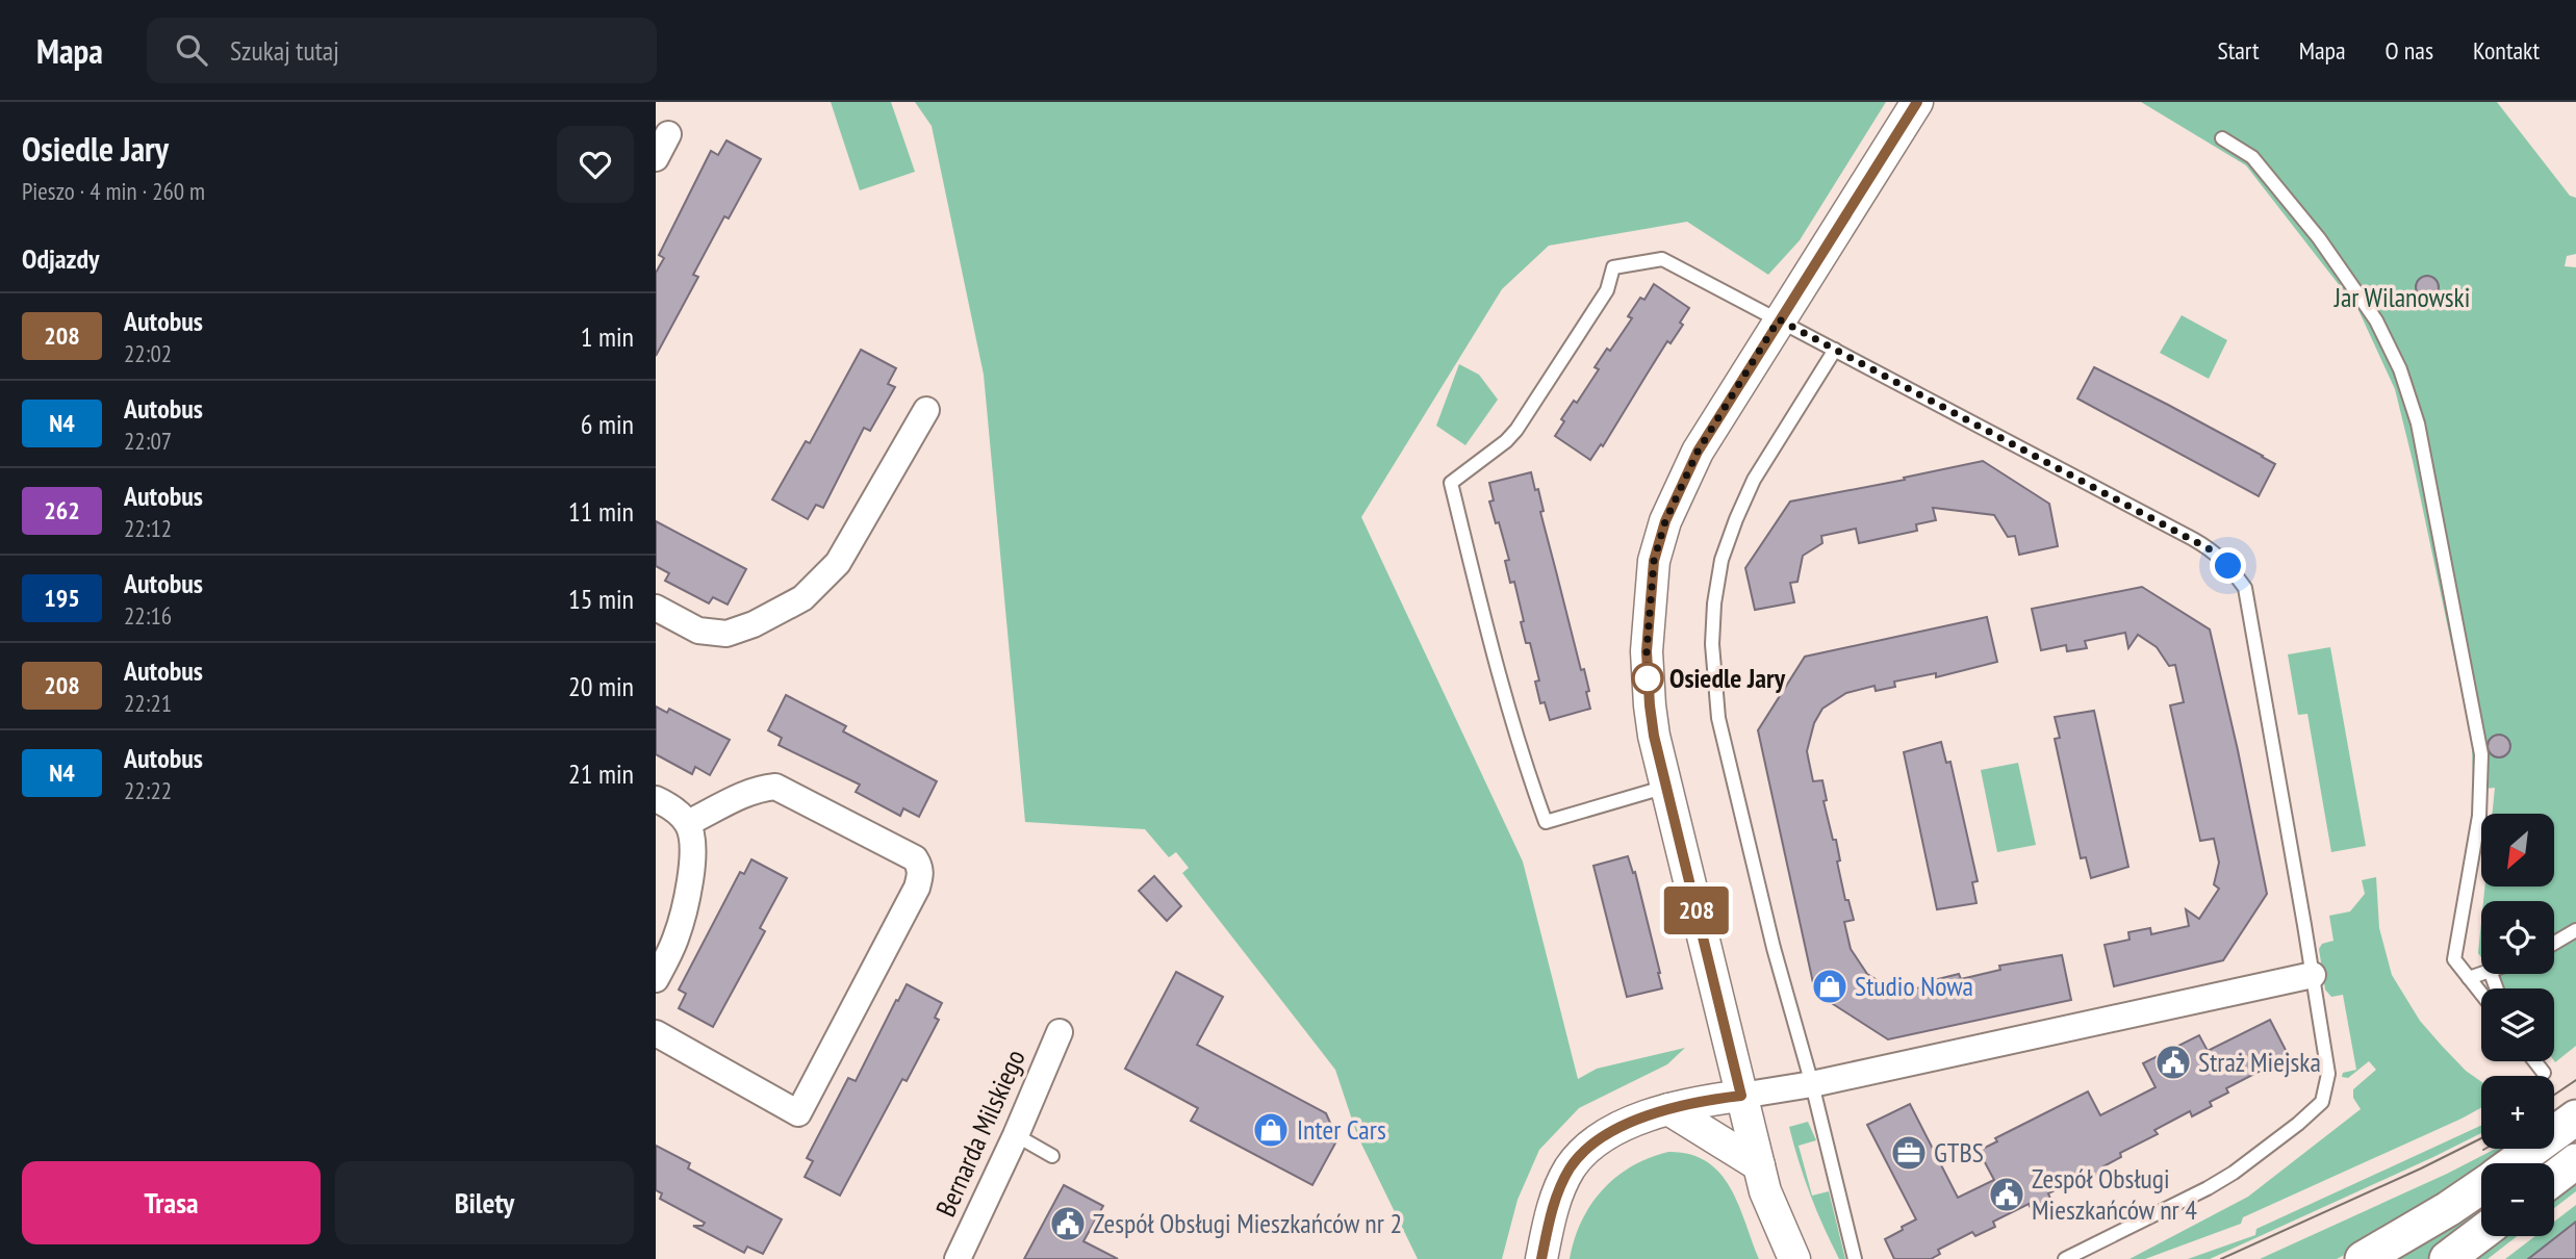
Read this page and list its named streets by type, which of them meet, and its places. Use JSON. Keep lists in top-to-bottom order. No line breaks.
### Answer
{"streets":{"street":["Bernarda Milskiego"]},"parks":["Jar Wilanowski"],"places":{"other":["Osiedle Jary"],"shop":["Studio Nowa","Inter Cars"],"public building":["Straż Miejska","Zespół Obsługi Mieszkańców nr 4","Zespół Obsługi Mieszkańców nr 2"],"office":["GTBS"]},"lines":["bus line 208"],"north":"bottom left","page":{"header":"Mapa","search":"Szukaj tutaj","nav":["Start","Mapa","O nas","Kontakt"],"heading":[["Osiedle Jary","Pieszo · 4 min · 260 m"],"Odjazdy"],"on_map":"208","list":[{"mark":"208","name":"Autobus","note":"22:02","value":"1 min"},{"mark":"N4","name":"Autobus","note":"22:07","value":"6 min"},{"mark":"262","name":"Autobus","note":"22:12","value":"11 min"},{"mark":"195","name":"Autobus","note":"22:16","value":"15 min"},{"mark":"208","name":"Autobus","note":"22:21","value":"20 min"},{"mark":"N4","name":"Autobus","note":"22:22","value":"21 min"}],"map_buttons":["+","−"],"buttons":["Trasa","Bilety"]}}
